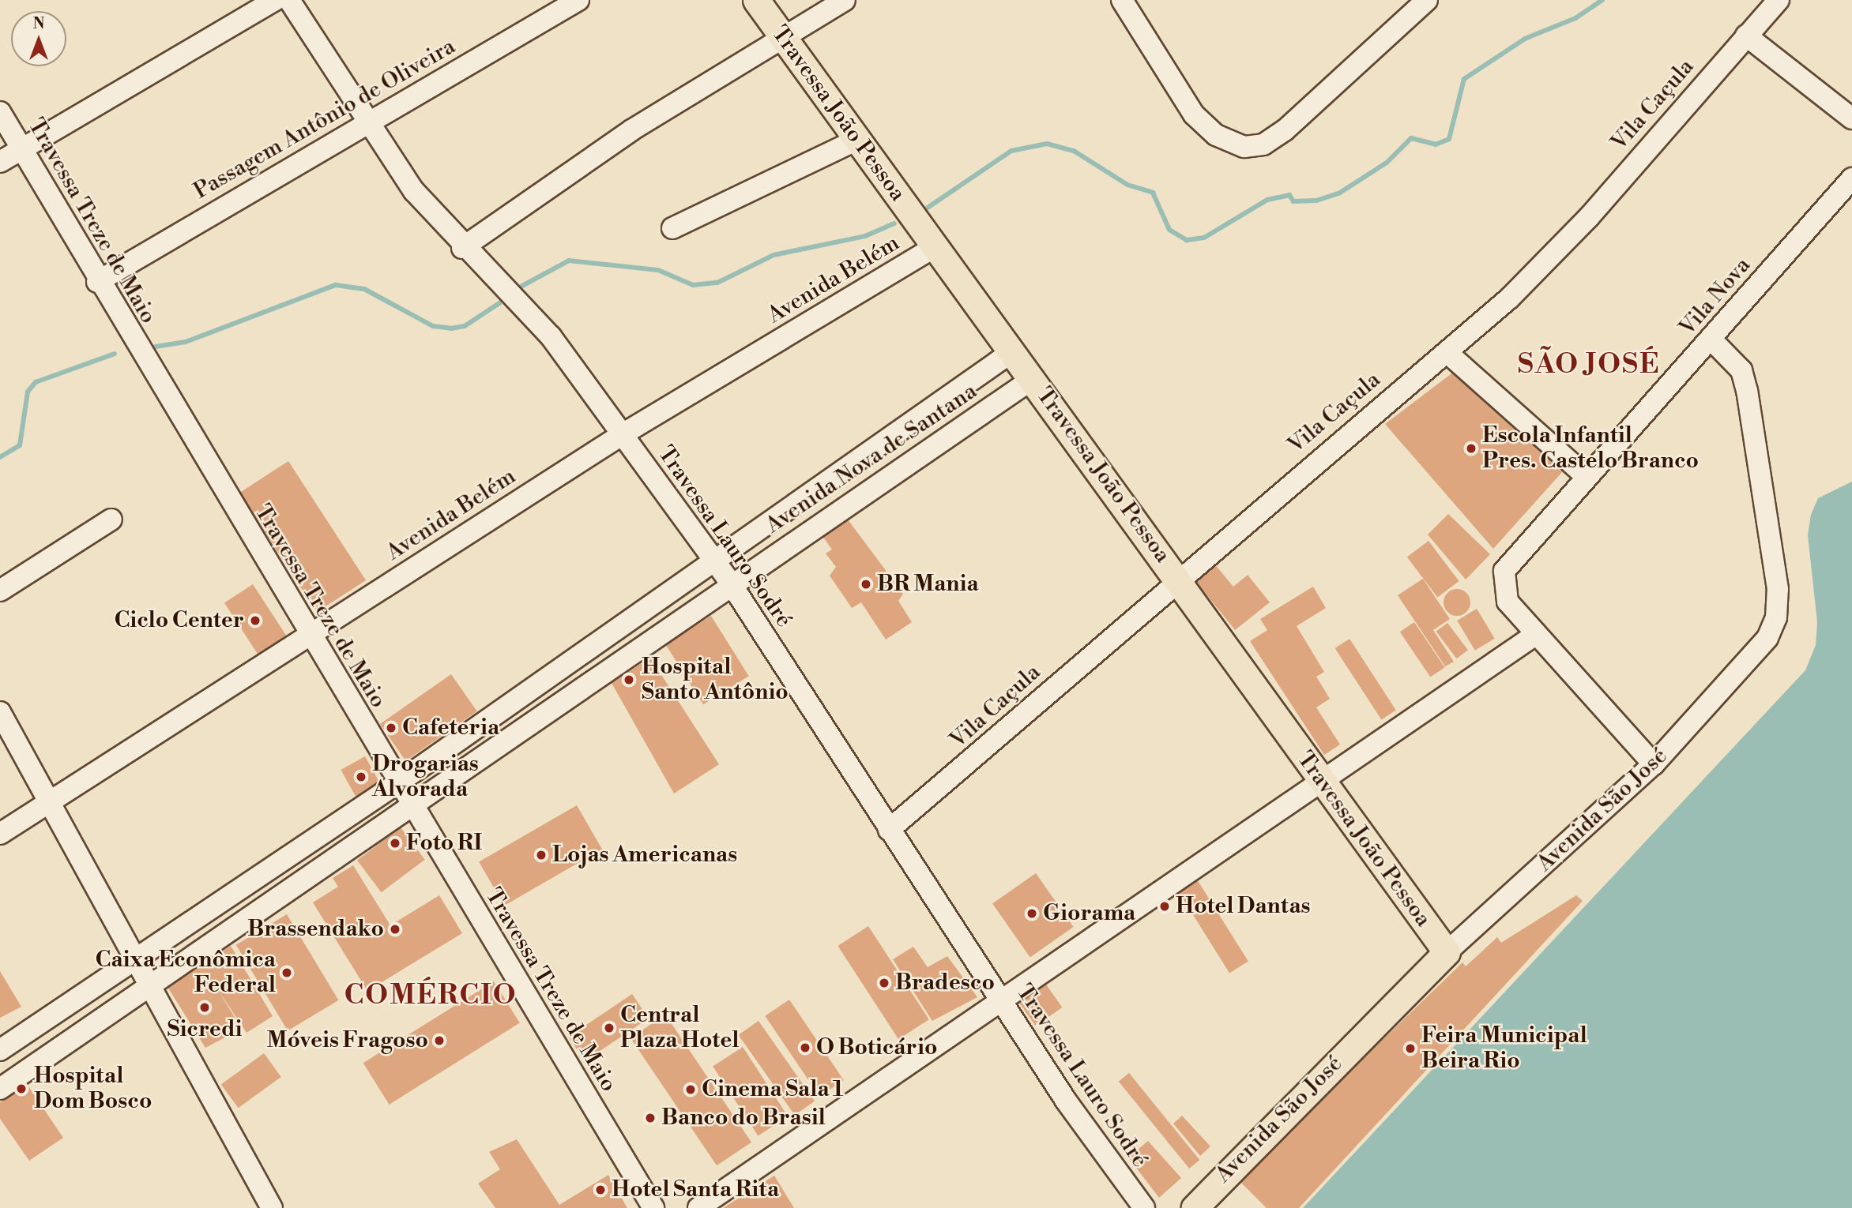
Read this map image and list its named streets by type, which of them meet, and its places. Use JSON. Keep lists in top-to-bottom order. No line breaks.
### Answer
{"streets":{"main road":["Travessa João Pessoa","Avenida São José"],"street":["Vila Caçula","Passagem Antônio de Oliveira","Travessa Treze de Maio","Avenida Belém","Vila Nova","Avenida Nova de Santana","Travessa Lauro Sodré"]},"crossings":[["Vila Caçula","Travessa João Pessoa"],["Vila Caçula","Travessa Lauro Sodré"],["Travessa João Pessoa","Avenida Belém"],["Travessa João Pessoa","Avenida Nova de Santana"],["Travessa João Pessoa","Avenida São José"],["Passagem Antônio de Oliveira","Travessa Treze de Maio"],["Passagem Antônio de Oliveira","Travessa Lauro Sodré"],["Travessa Treze de Maio","Avenida Belém"],["Travessa Treze de Maio","Avenida Nova de Santana"],["Avenida Belém","Travessa Lauro Sodré"],["Vila Nova","Avenida São José"],["Avenida Nova de Santana","Travessa Lauro Sodré"]],"districts":["SÃO JOSÉ","COMÉRCIO"],"places":["Escola Infantil Pres. Castelo Branco","BR Mania","Ciclo Center","Hospital Santo Antônio","Cafeteria","Drogarias Alvorada","Foto RI","Lojas Americanas","Hotel Dantas","Giorama","Brassendako","Caixa Econômica Federal","Bradesco","Sicredi","Central Plaza Hotel","Móveis Fragoso","O Boticário","Feira Municipal Beira Rio","Hospital Dom Bosco","Cinema Sala 1","Banco do Brasil","Hotel Santa Rita"],"north":"top"}
